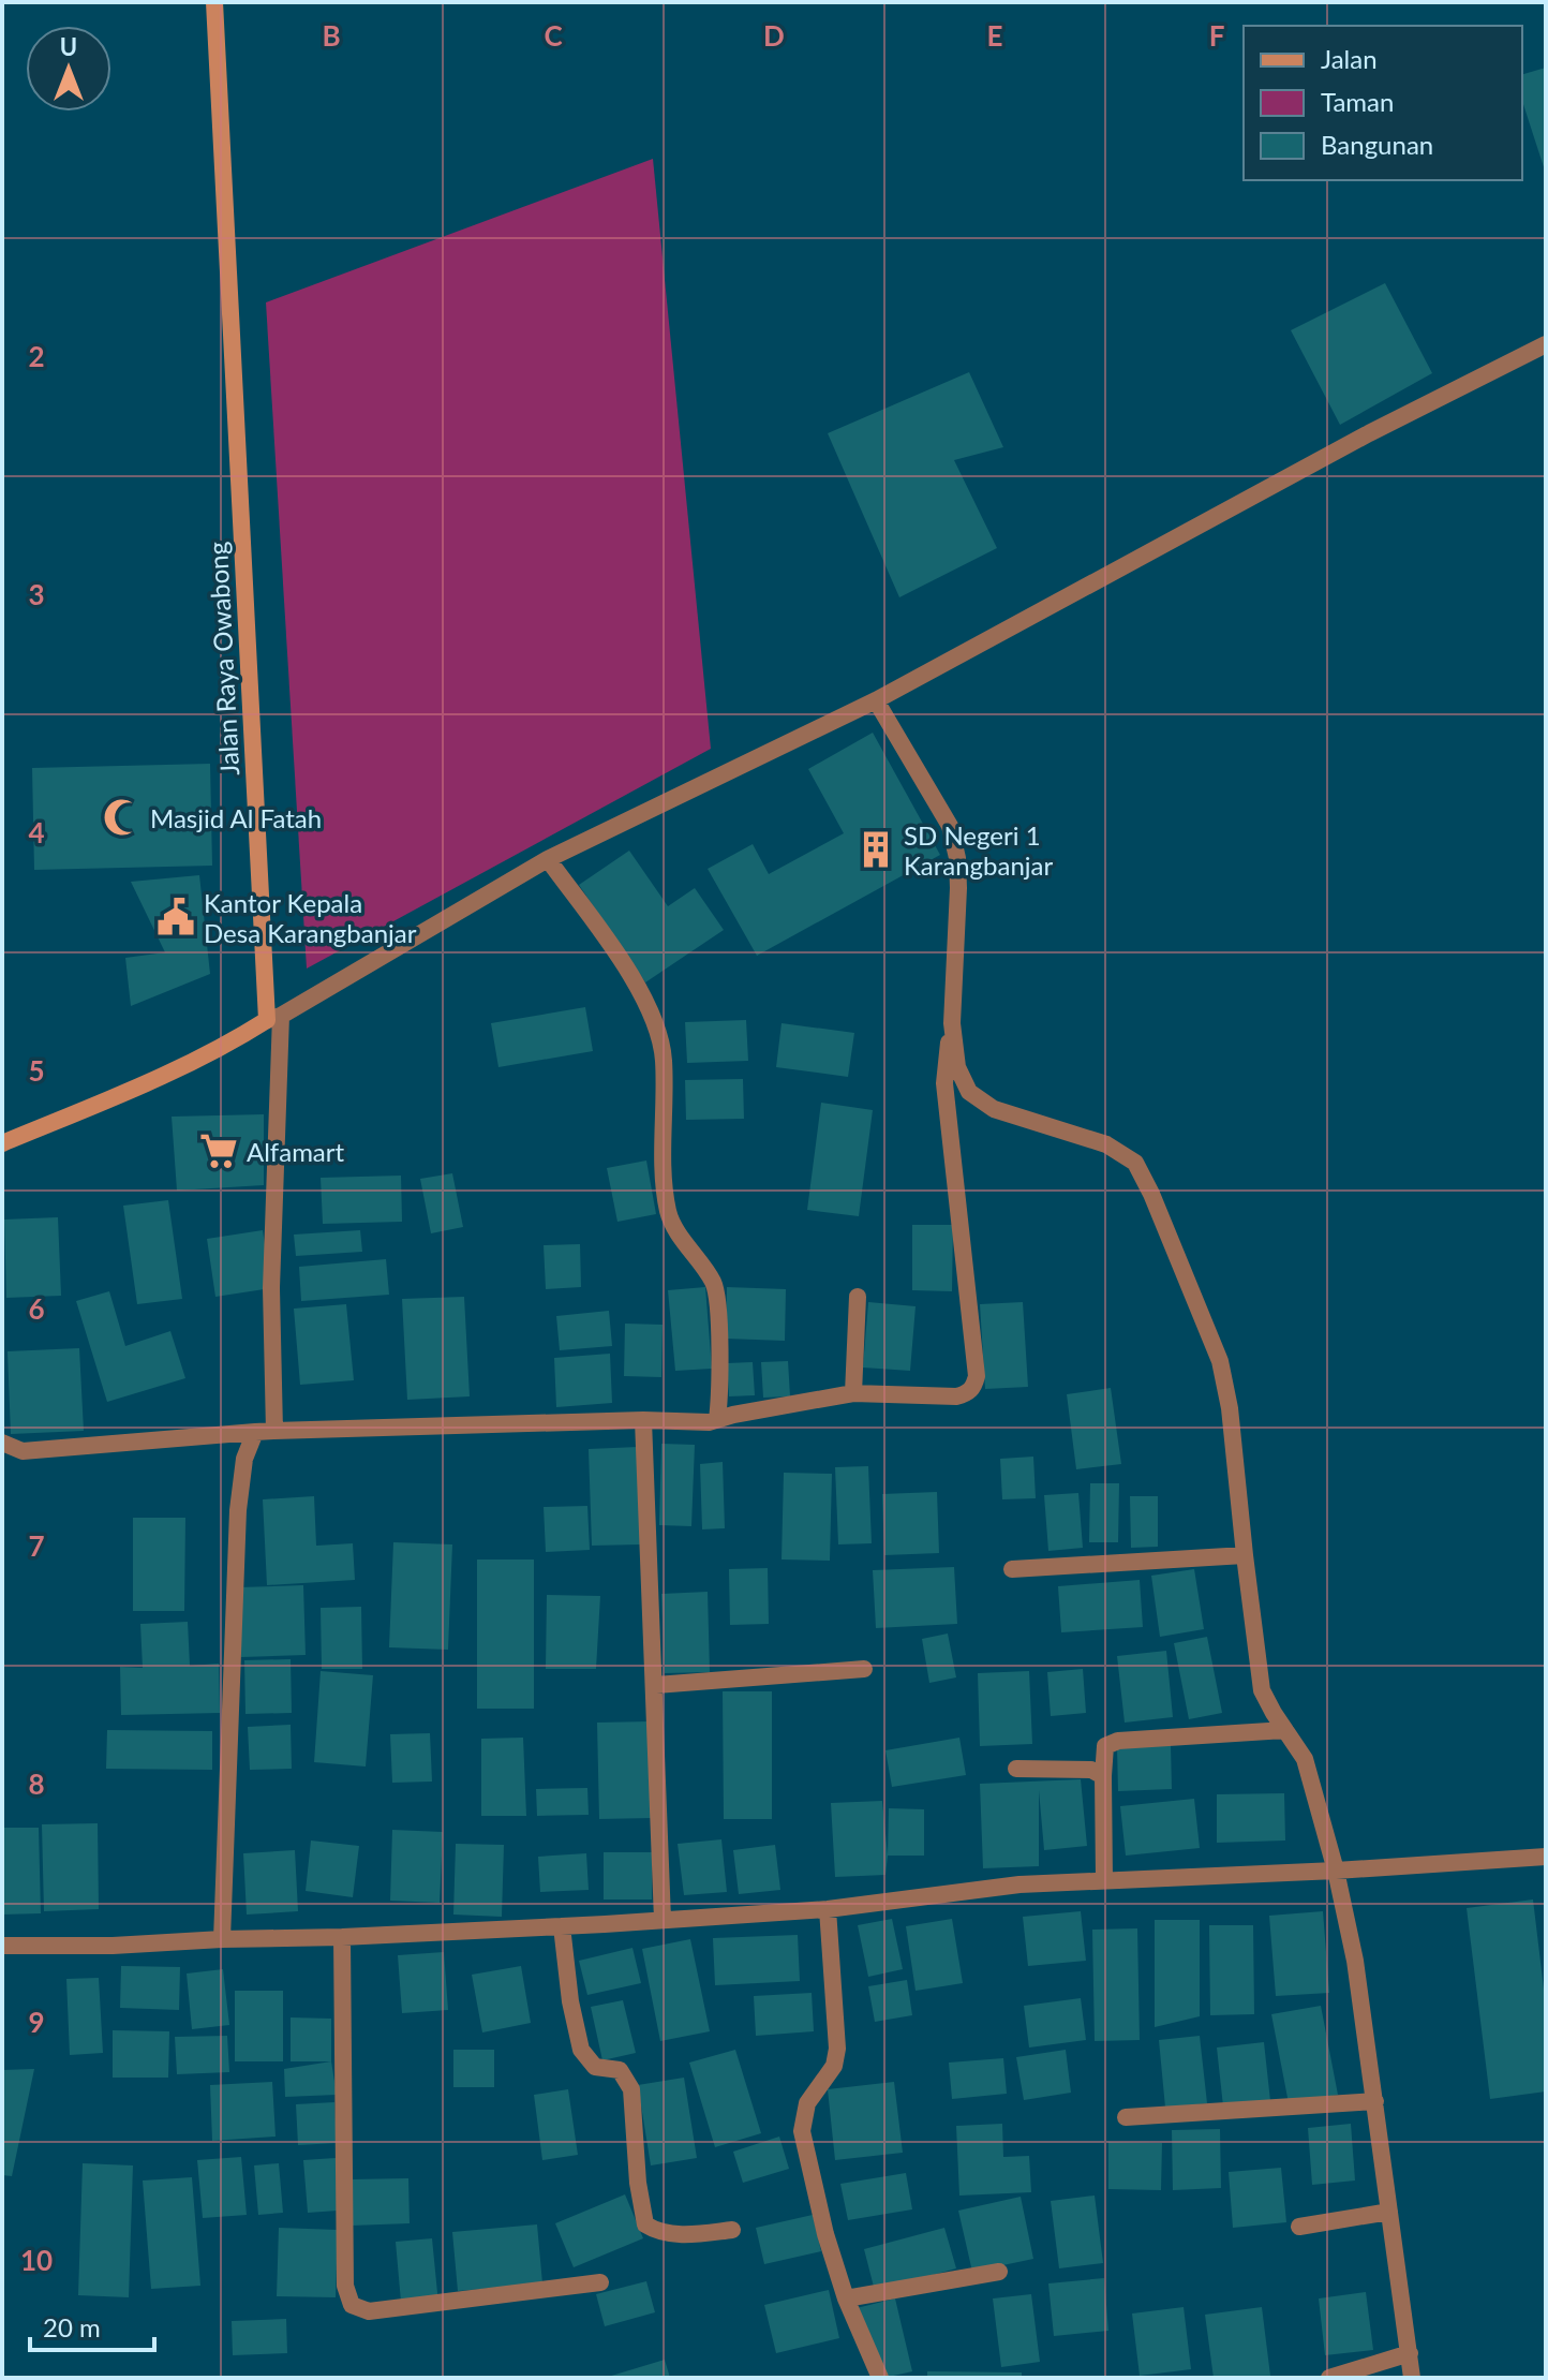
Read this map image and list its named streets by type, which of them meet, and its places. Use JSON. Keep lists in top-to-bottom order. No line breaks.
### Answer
{"streets":{"street":["Jalan Raya Owabong"]},"places":{"mosque":["Masjid Al Fatah"],"building":["SD Negeri 1 Karangbanjar"],"public building":["Kantor Kepala Desa Karangbanjar"],"supermarket":["Alfamart"]},"legend":["Jalan","Taman","Bangunan"],"scale_bar":"20 m","north":"top","grid":{"columns":["B","C","D","E","F"],"rows":["2","3","4","5","6","7","8","9","10"]}}
